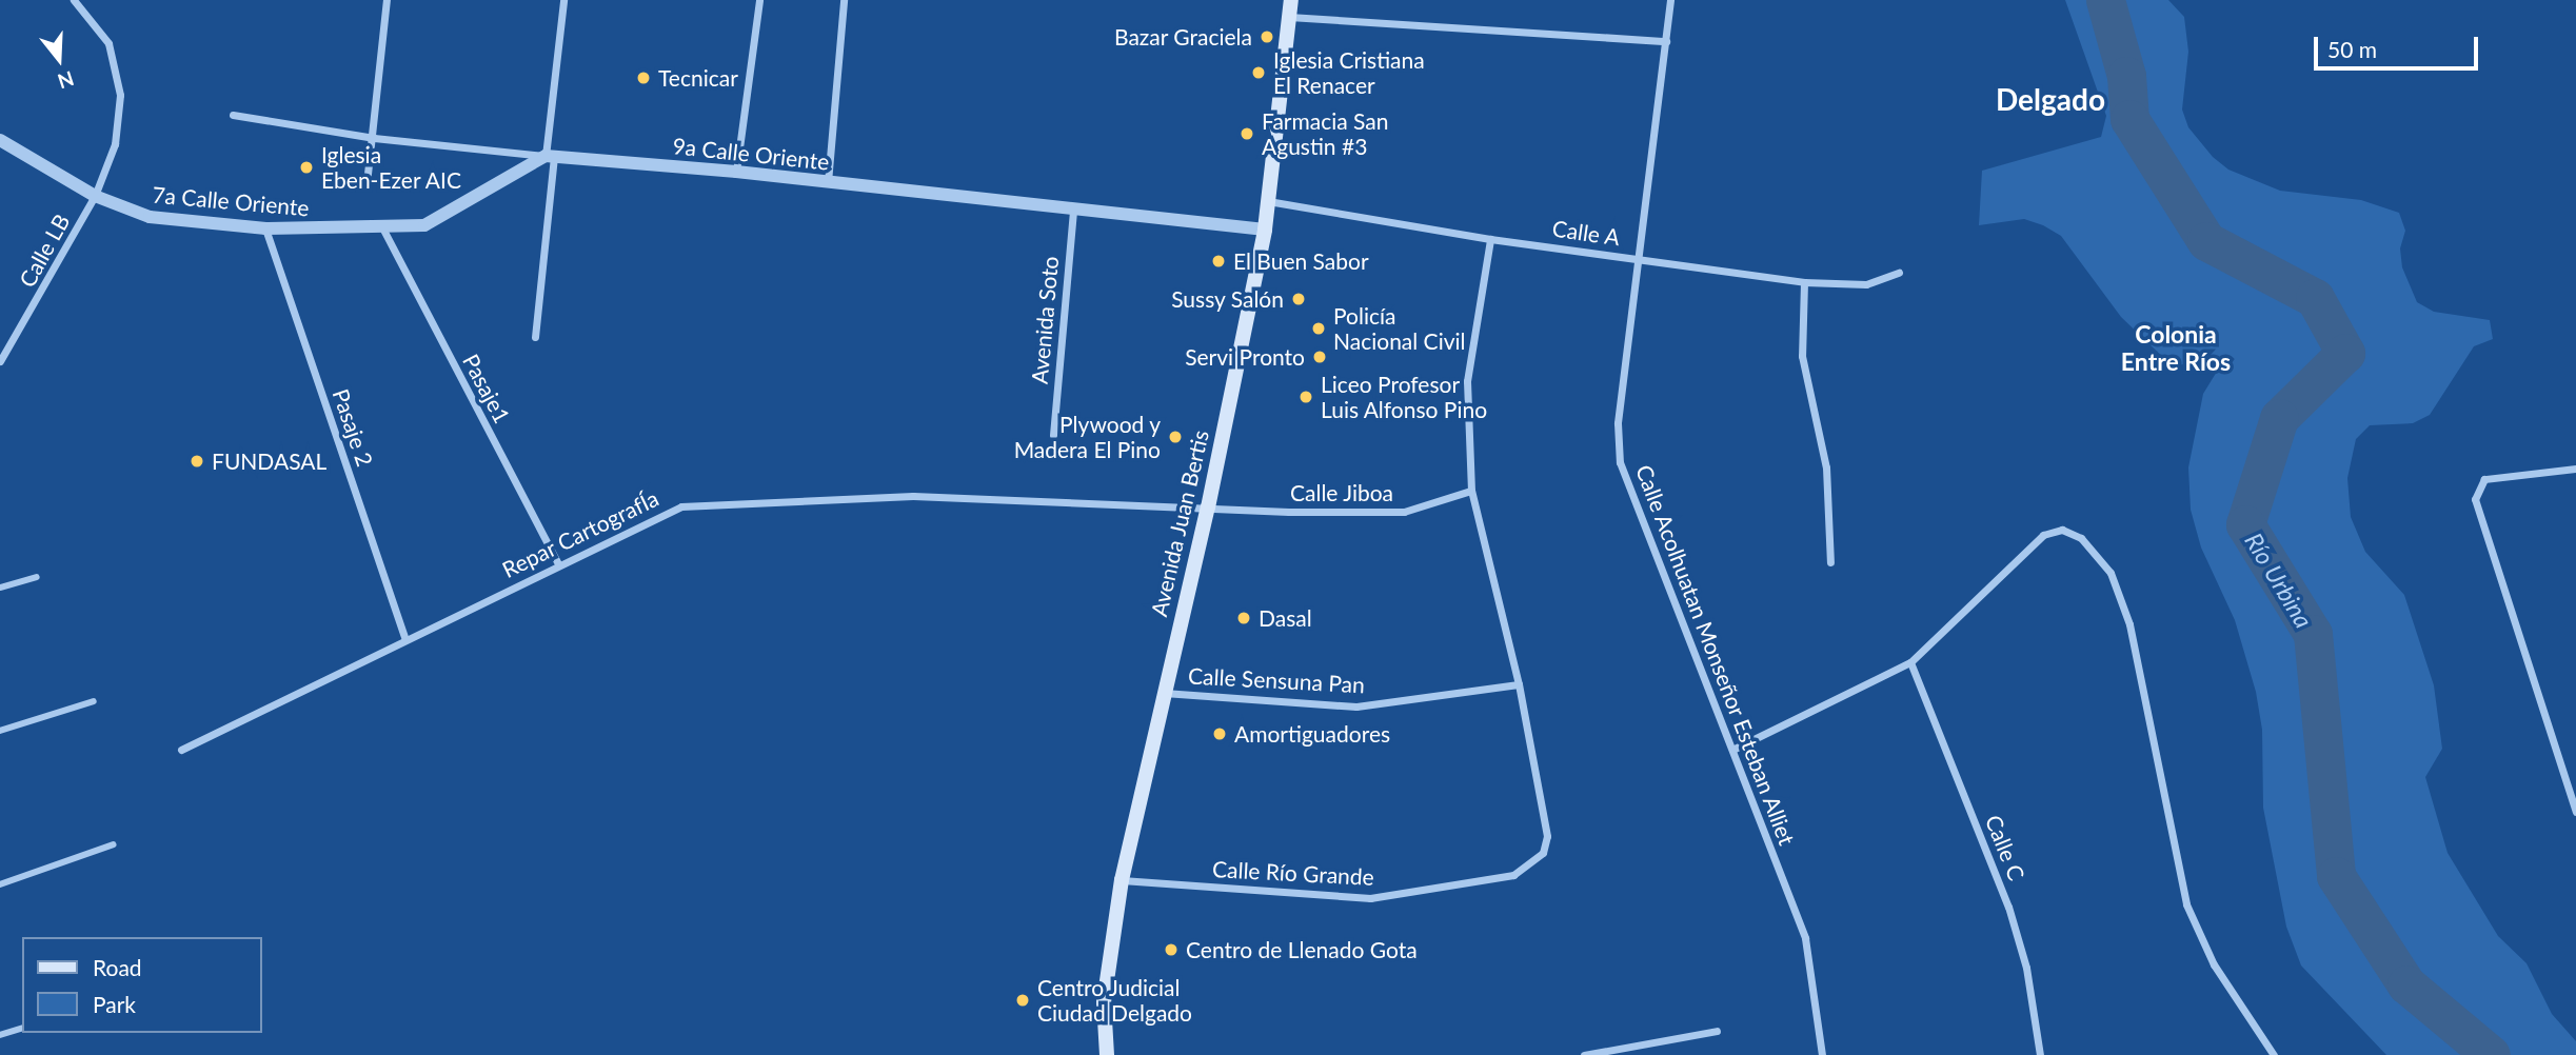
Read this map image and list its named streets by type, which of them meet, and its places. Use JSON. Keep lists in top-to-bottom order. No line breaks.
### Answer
{"streets":{"main road":["Avenida Juan Bertis"],"street":["9a Calle Oriente","7a Calle Oriente","Calle A","Calle LB","Avenida Soto","Pasaje1","Pasaje 2","Calle Jiboa","Repar CartografÍa","Calle Acolhuatan Monseñor Esteban Alliet","Calle Sensuna Pan","Calle C","Calle Río Grande"]},"crossings":[["9a Calle Oriente","7a Calle Oriente"],["9a Calle Oriente","Avenida Soto"],["9a Calle Oriente","Avenida Juan Bertis"],["7a Calle Oriente","Calle LB"],["7a Calle Oriente","Pasaje1"],["7a Calle Oriente","Pasaje 2"],["Calle A","Avenida Juan Bertis"],["Calle A","Calle Acolhuatan Monseñor Esteban Alliet"],["Pasaje1","Repar CartografÍa"],["Pasaje 2","Repar CartografÍa"],["Calle Jiboa","Avenida Juan Bertis"],["Calle Jiboa","Repar CartografÍa"],["Avenida Juan Bertis","Repar CartografÍa"],["Avenida Juan Bertis","Calle Sensuna Pan"],["Avenida Juan Bertis","Calle Río Grande"],["Calle Sensuna Pan","Calle Río Grande"]],"districts":["Delgado","Colonia Entre Ríos"],"water":["Río Urbina"],"places":["Bazar Graciela","Iglesia Cristiana El Renacer","Tecnicar","Farmacia San Agustin #3","Iglesia Eben-Ezer AIC","El Buen Sabor","Sussy Salón","Policía Nacional Civil","Servi Pronto","Liceo Profesor Luis Alfonso Pino","Plywood y Madera El Pino","FUNDASAL","Dasal","Amortiguadores","Centro de Llenado Gota","Centro Judicial Ciudad Delgado"],"legend":["Road","Park"],"scale_bar":"50 m","north":"bottom"}
